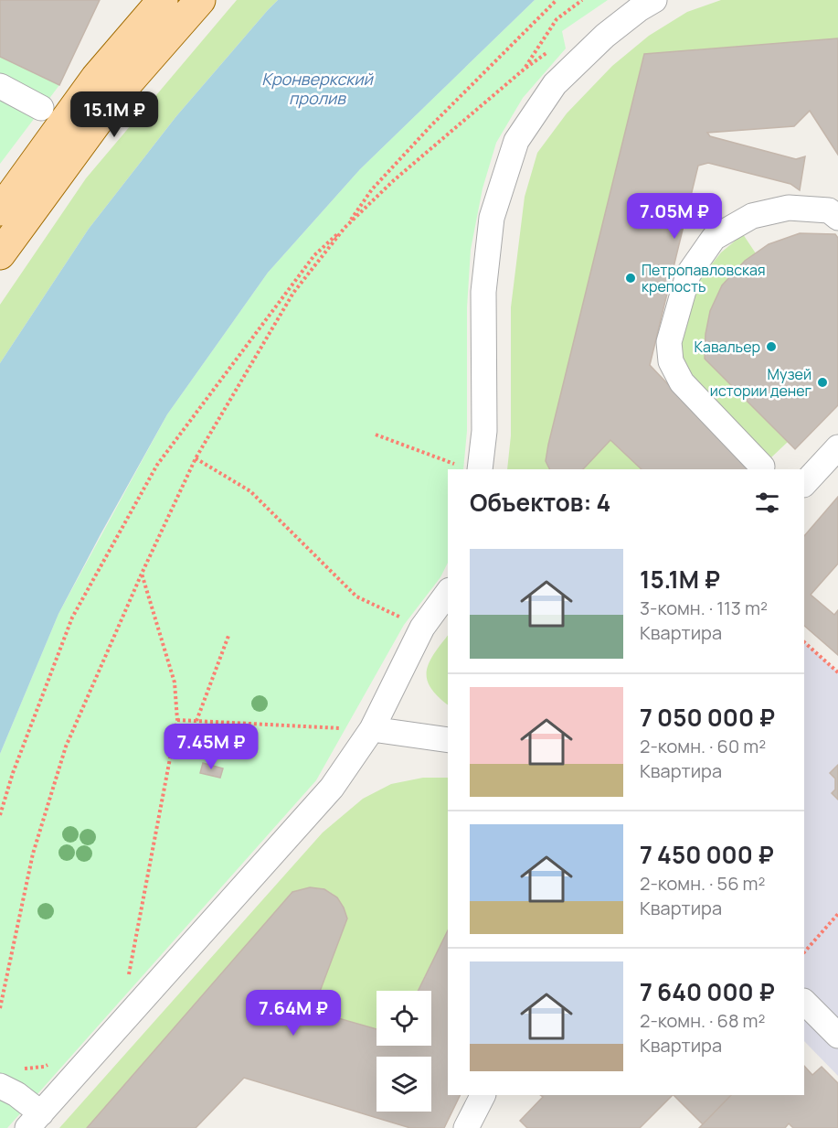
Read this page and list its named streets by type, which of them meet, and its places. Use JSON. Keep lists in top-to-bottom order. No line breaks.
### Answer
{"water":["Кронверкский пролив"],"places":["Петропавловская крепость","Кавальер","Музей истории денег"],"page":{"price":["15.1M ₽","7.05M ₽","7.45M ₽","7.64M ₽"],"heading":"Объектов: 4","list":[{"name":"15.1M ₽","note":"3-комн. · 113 m² · Квартира"},{"name":"7 050 000 ₽","note":"2-комн. · 60 m² · Квартира"},{"name":"7 450 000 ₽","note":"2-комн. · 56 m² · Квартира"},{"name":"7 640 000 ₽","note":"2-комн. · 68 m² · Квартира"}]}}
